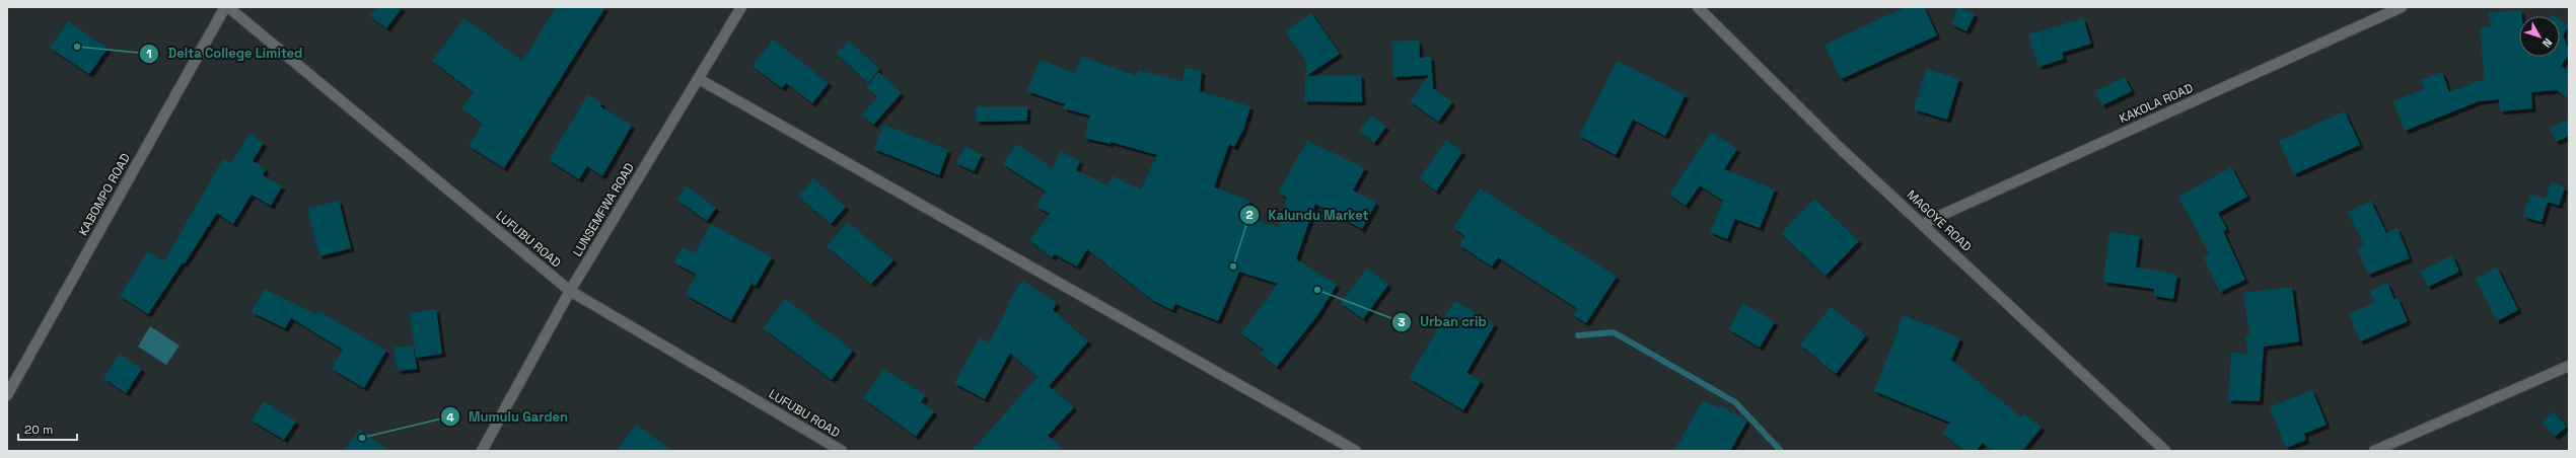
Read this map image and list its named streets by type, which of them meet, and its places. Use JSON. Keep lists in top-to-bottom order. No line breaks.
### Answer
{"streets":{"street":["KAKOLA ROAD","KABOMPO ROAD","LUNSEMFWA ROAD","MAGOYE ROAD","LUFUBU ROAD"]},"crossings":[["KAKOLA ROAD","MAGOYE ROAD"],["LUNSEMFWA ROAD","LUFUBU ROAD"]],"places":["Delta College Limited","Kalundu Market","Urban crib","Mumulu Garden"],"scale_bar":"20 m","north":"bottom right"}
